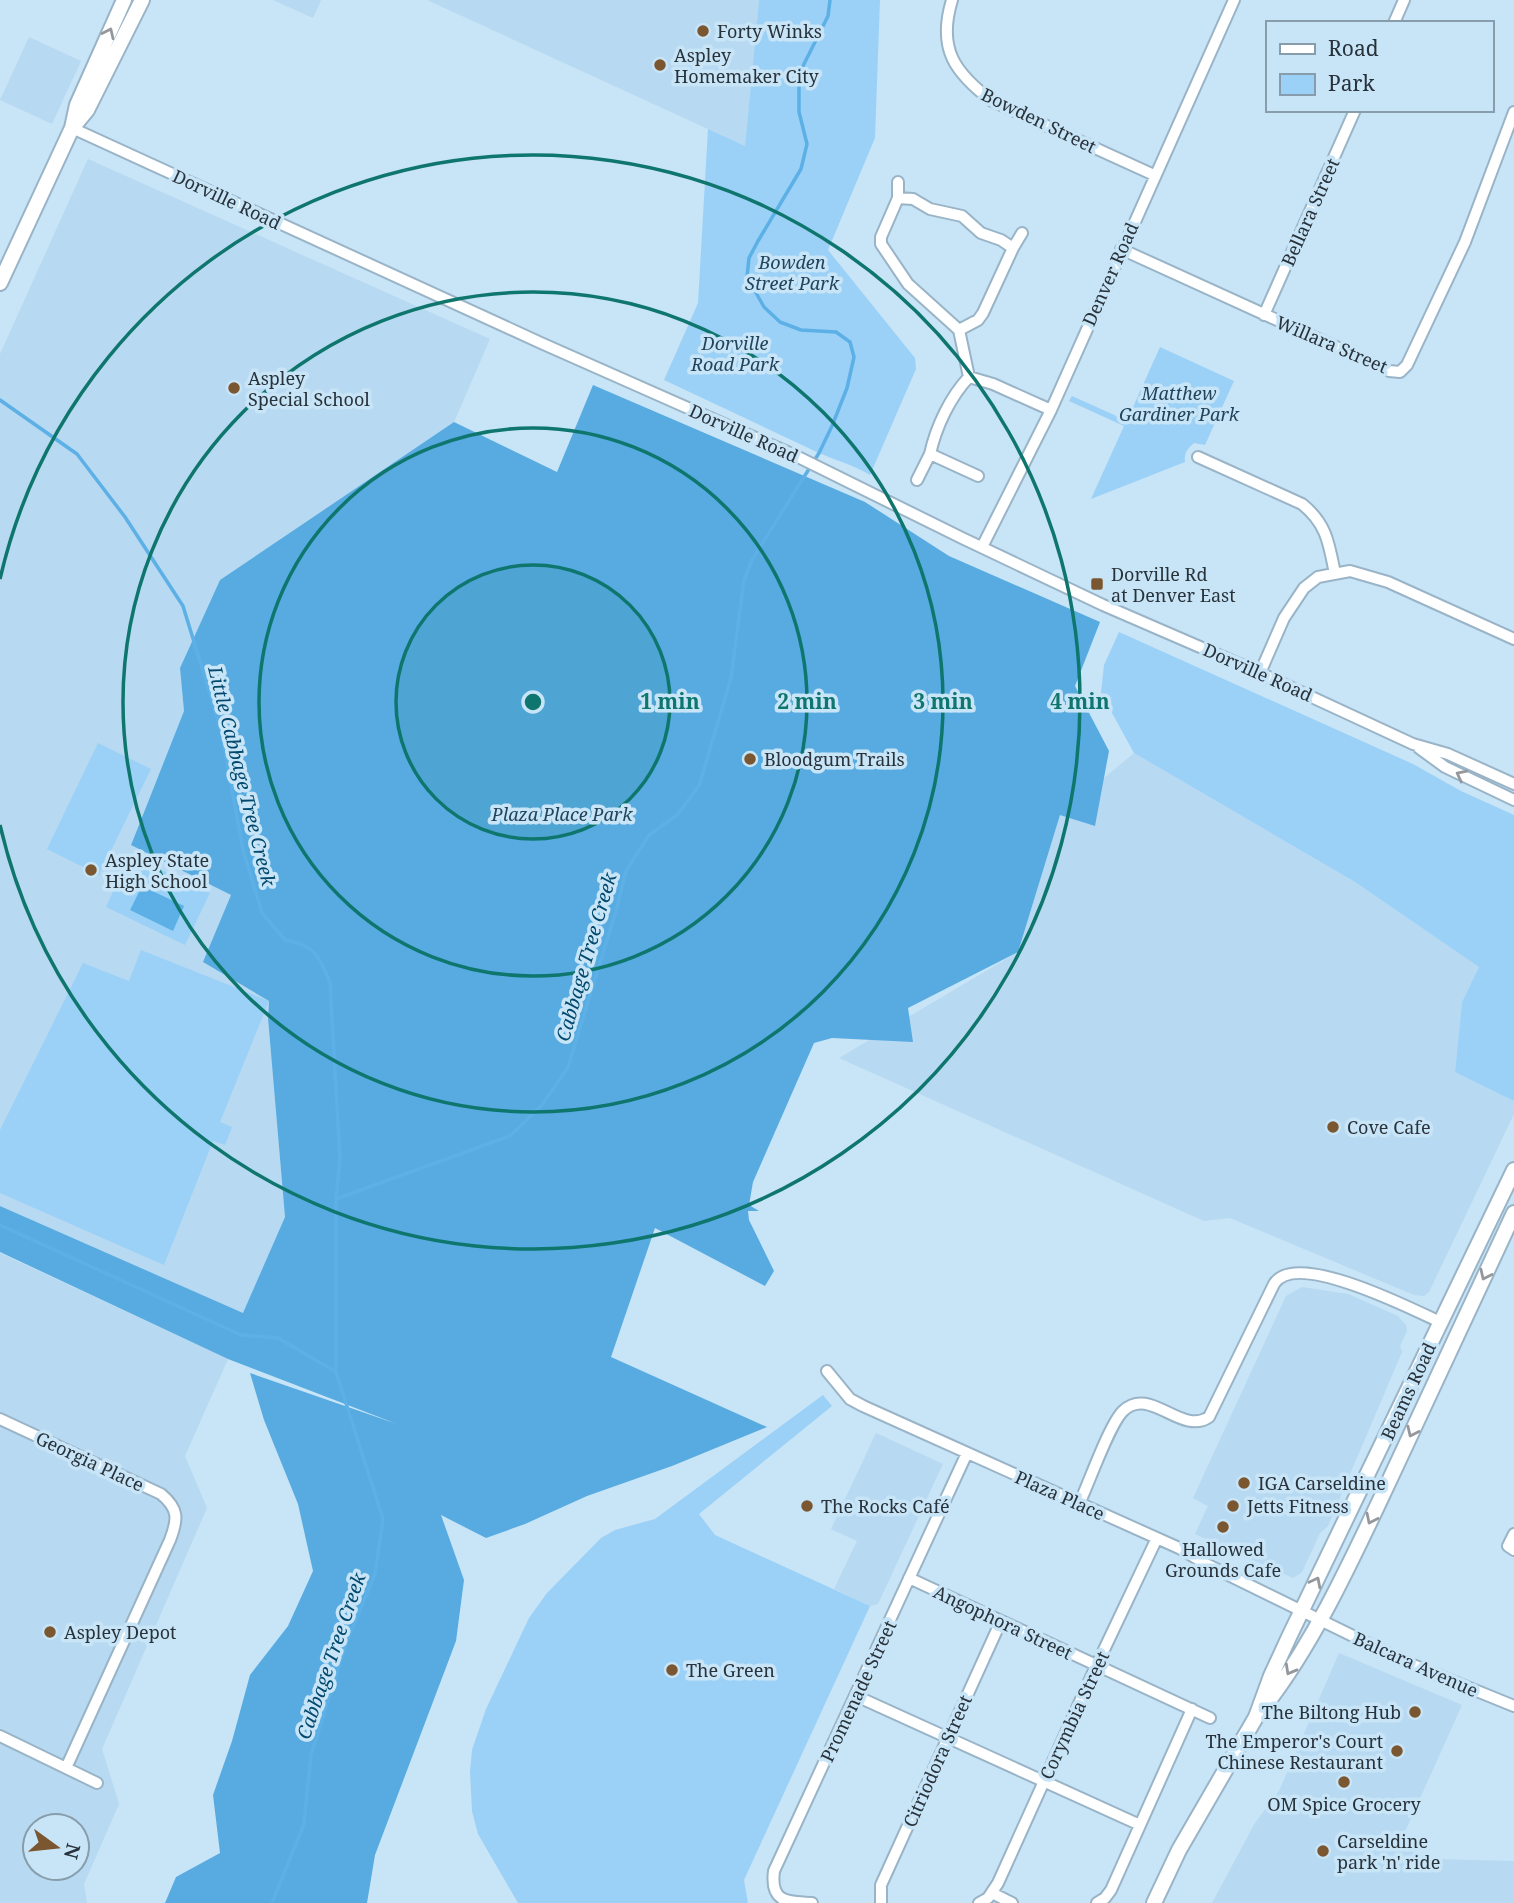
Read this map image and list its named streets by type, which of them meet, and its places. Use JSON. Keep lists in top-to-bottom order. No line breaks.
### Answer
{"streets":{"main road":["Beams Road"],"street":["Bowden Street","Dorville Road","Bellara Street","Denver Road","Willara Street","Georgia Place","Plaza Place","Angophora Street","Balcara Avenue","Promenade Street","Corymbia Street","Citriodora Street"]},"crossings":[["Bowden Street","Denver Road"],["Dorville Road","Denver Road"],["Bellara Street","Willara Street"],["Denver Road","Willara Street"],["Beams Road","Plaza Place"],["Beams Road","Balcara Avenue"],["Plaza Place","Promenade Street"],["Plaza Place","Corymbia Street"],["Angophora Street","Promenade Street"],["Angophora Street","Corymbia Street"],["Angophora Street","Citriodora Street"]],"water":["Little Cabbage Tree Creek","Cabbage Tree Creek"],"parks":["Bowden Street Park","Dorville Road Park","Matthew Gardiner Park","Plaza Place Park"],"places":{"other":["Forty Winks","Aspley Homemaker City","Aspley Special School","Bloodgum Trails","Aspley State High School","Cove Cafe","IGA Carseldine","The Rocks Café","Jetts Fitness","Hallowed Grounds Cafe","Aspley Depot","The Green","The Biltong Hub","The Emperor's Court Chinese Restaurant","OM Spice Grocery","Carseldine park 'n' ride"],"transit":["Dorville Rd at Denver East"]},"legend":["Road","Park"],"north":"right","rings":["1 min","2 min","3 min","4 min"]}
